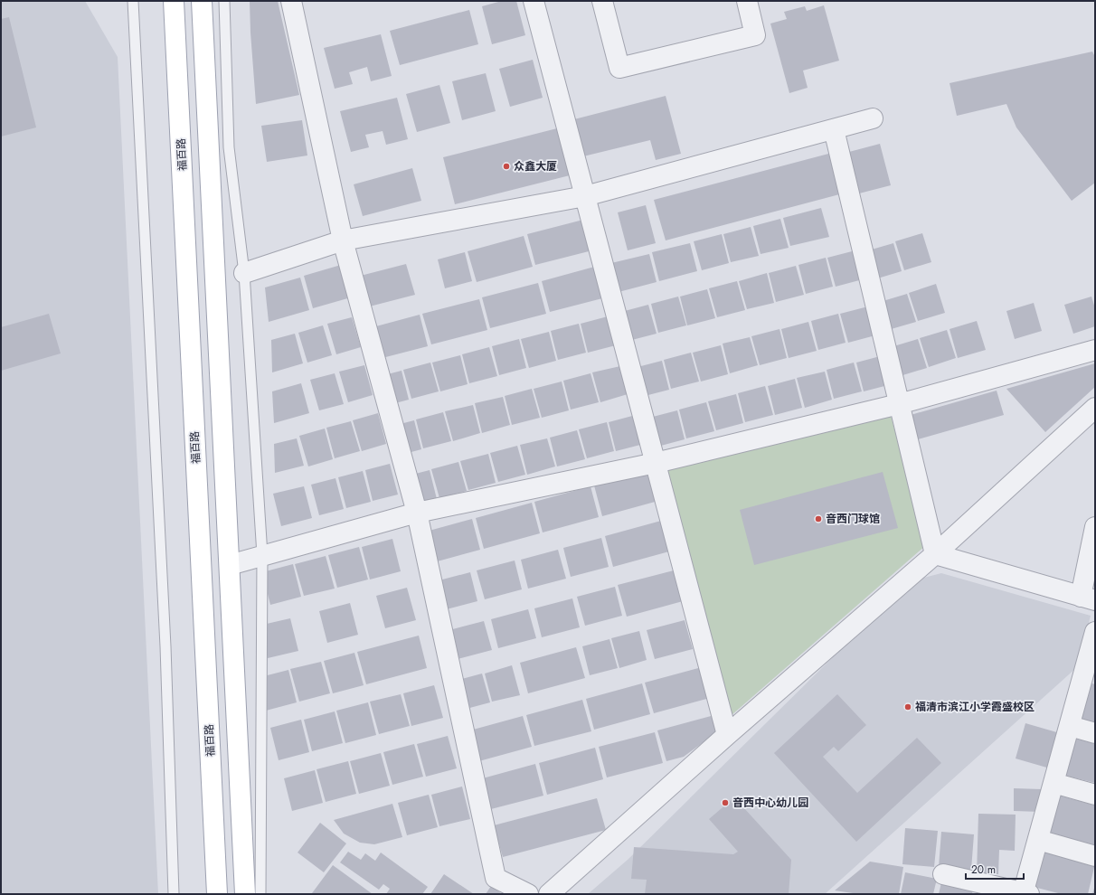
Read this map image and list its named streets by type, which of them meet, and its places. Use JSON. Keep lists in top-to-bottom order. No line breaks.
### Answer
{"streets":{"main road":["福百路"]},"places":["众鑫大厦","音西门球馆","福清市滨江小学霞盛校区","音西中心幼儿园"],"scale_bar":"20 m"}
